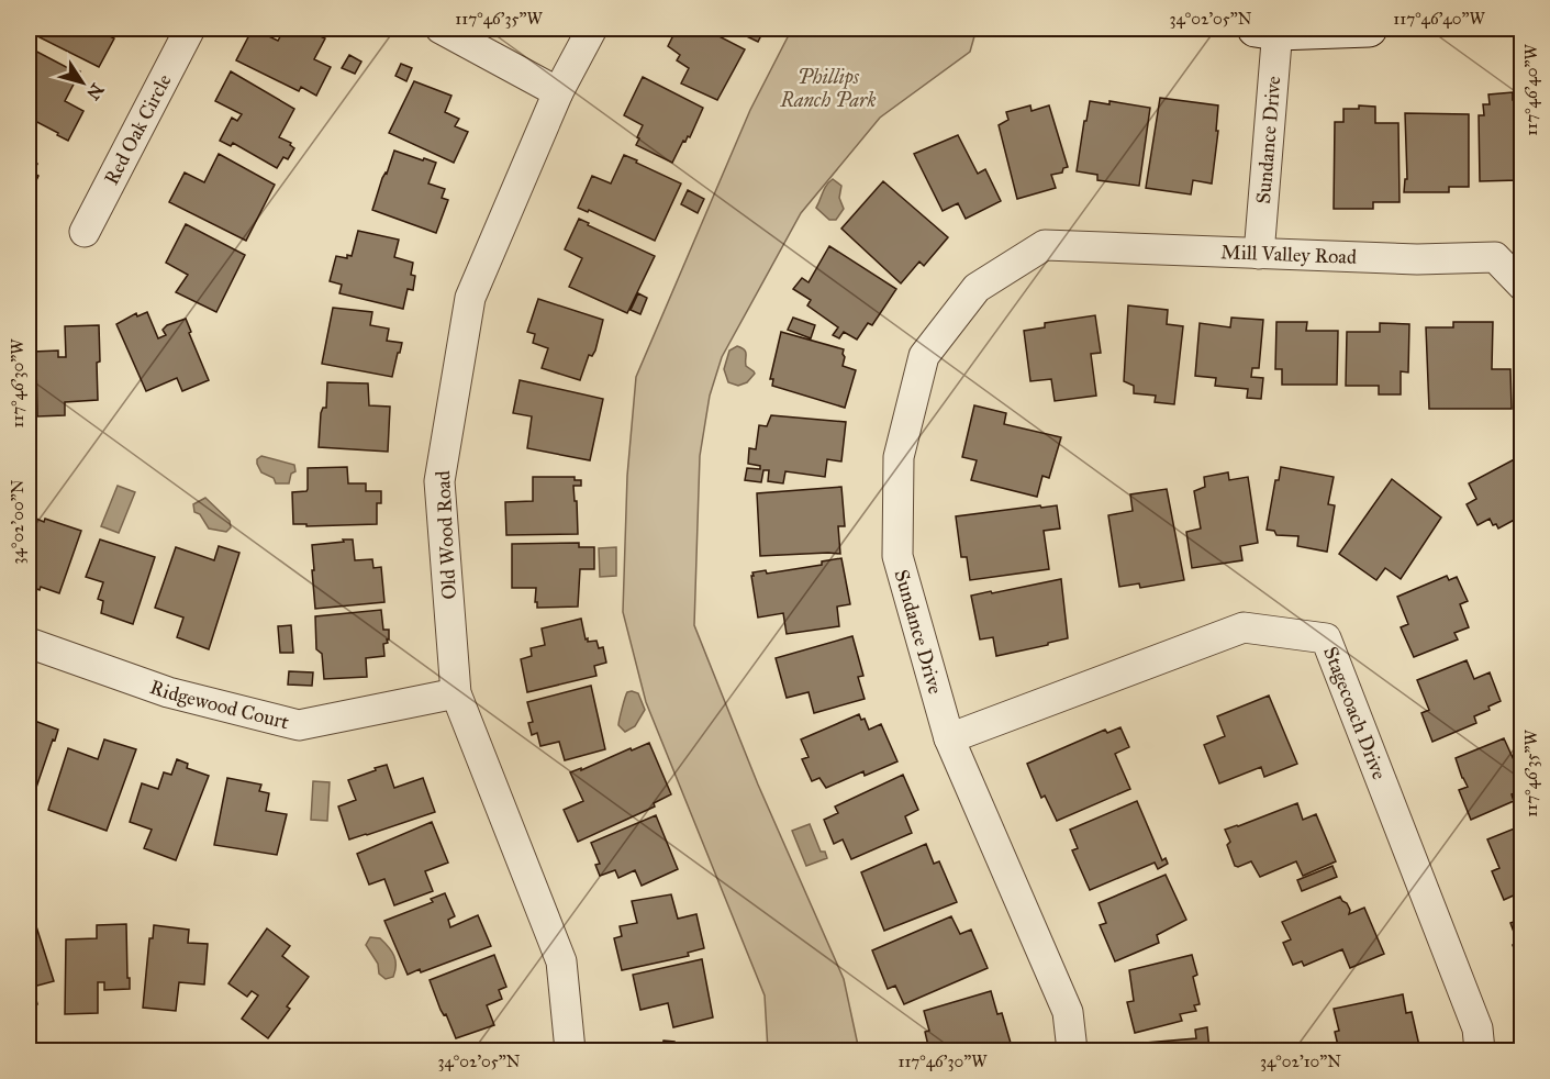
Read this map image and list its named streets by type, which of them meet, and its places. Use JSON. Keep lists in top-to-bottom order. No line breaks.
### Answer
{"streets":{"street":["Red Oak Circle","Sundance Drive","Mill Valley Road","Old Wood Road","Ridgewood Court","Stagecoach Drive"]},"crossings":[["Sundance Drive","Mill Valley Road"],["Sundance Drive","Stagecoach Drive"],["Old Wood Road","Ridgewood Court"]],"parks":["Phillips Ranch Park"],"north":"bottom right","coordinates":["117°46'35\"W","34°02'05\"N","117°46'40\"W","117°46'30\"W","34°02'00\"N","34°02'10\"N"]}
